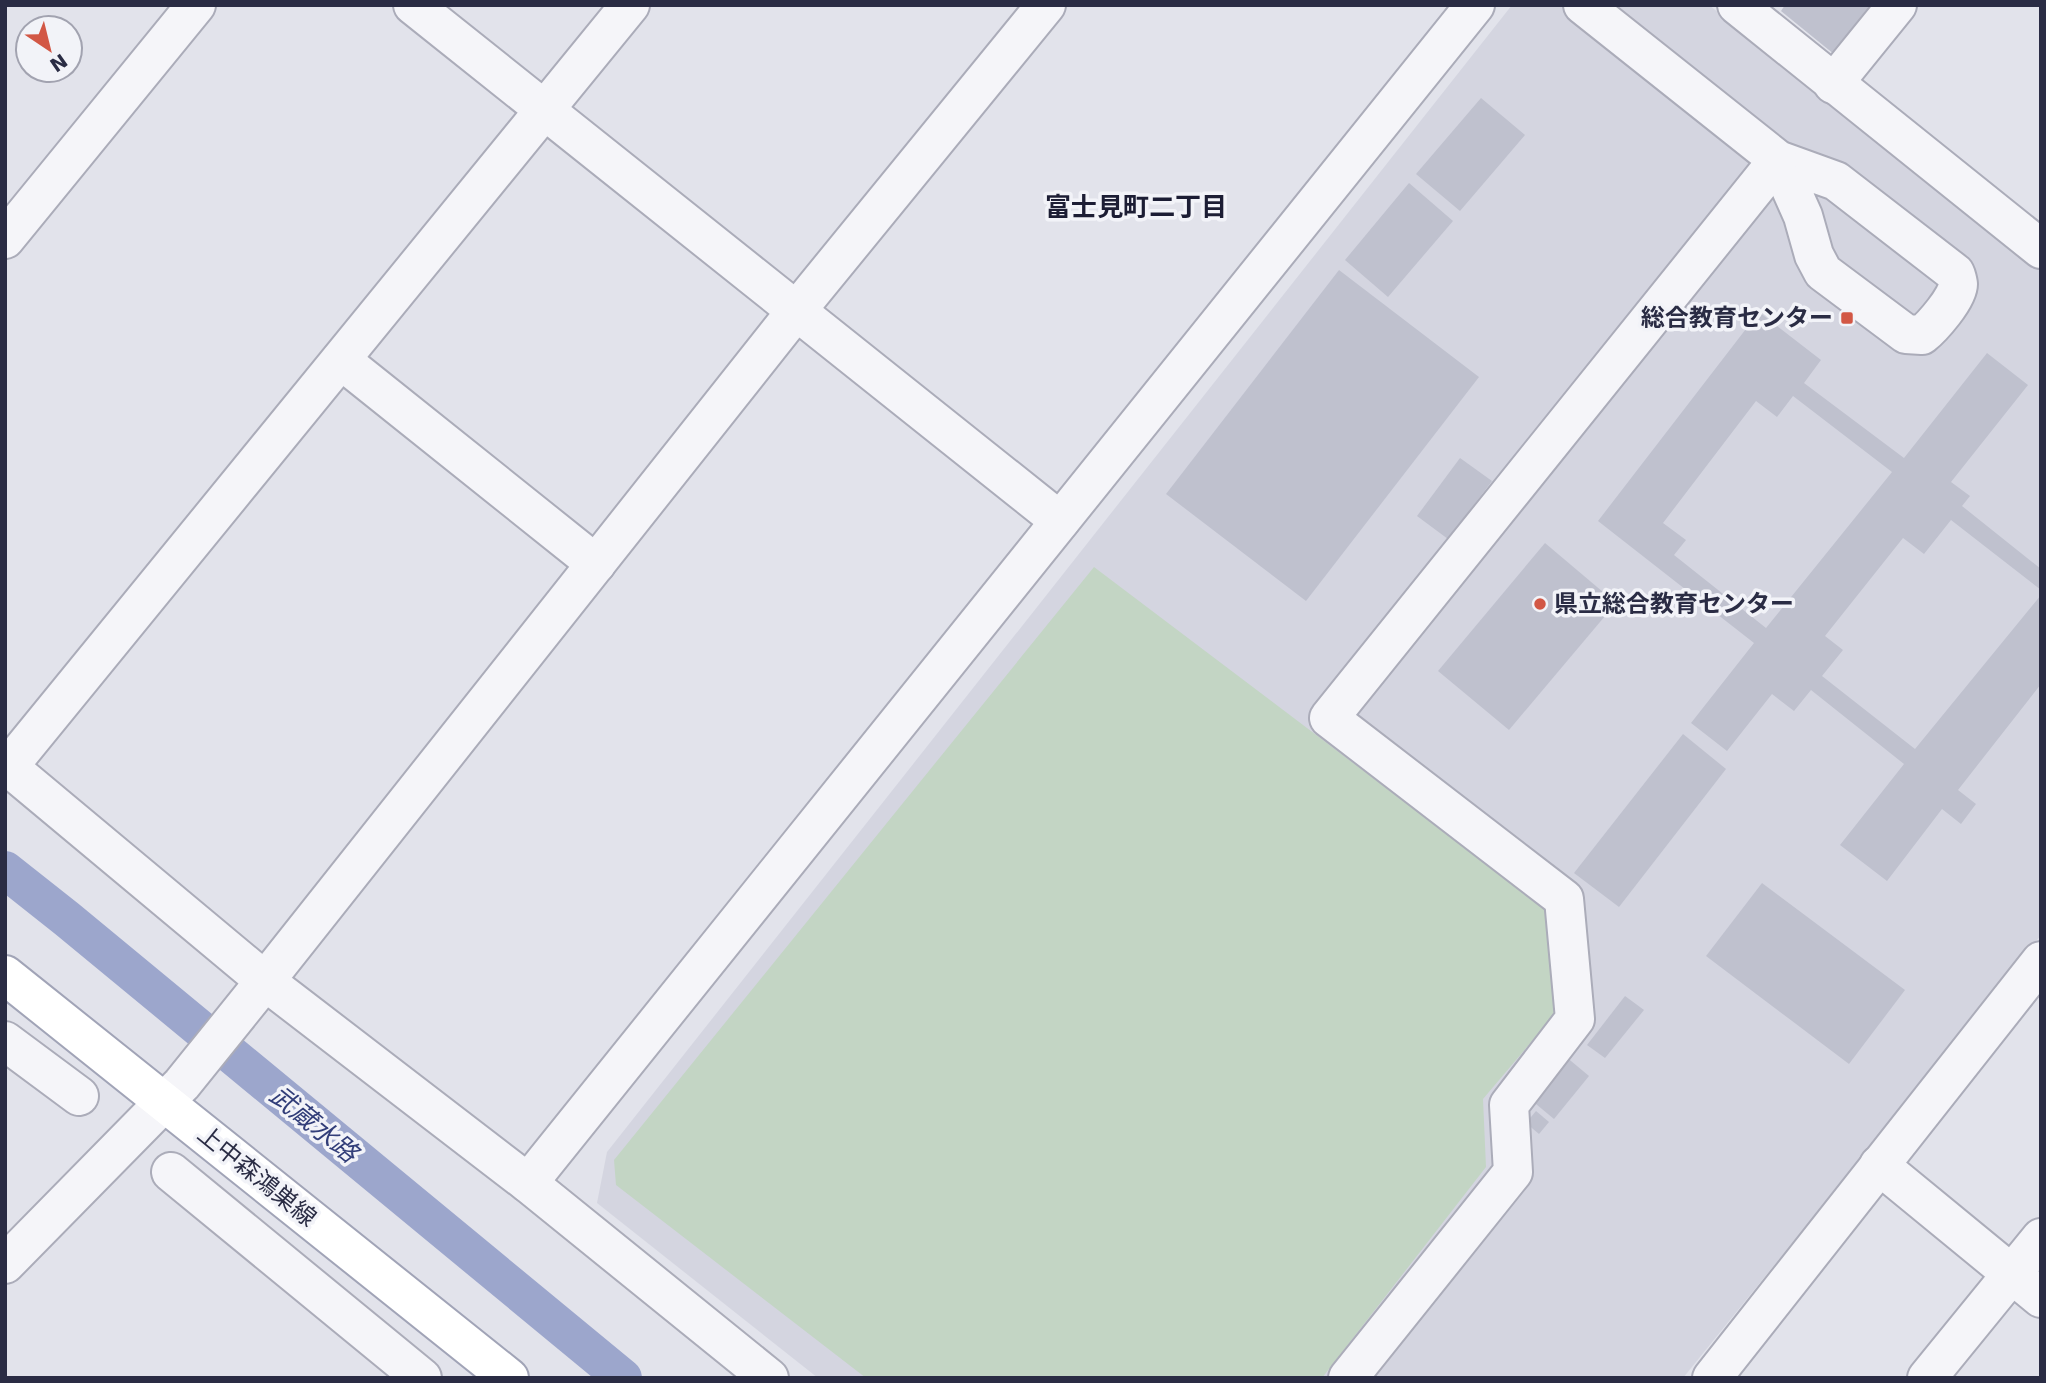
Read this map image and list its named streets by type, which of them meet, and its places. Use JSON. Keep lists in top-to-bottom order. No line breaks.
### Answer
{"streets":{"main road":["上中森鴻巣線"]},"districts":["富士見町二丁目"],"water":["武蔵水路"],"places":{"transit":["総合教育センター"],"other":["県立総合教育センター"]},"north":"bottom right"}
